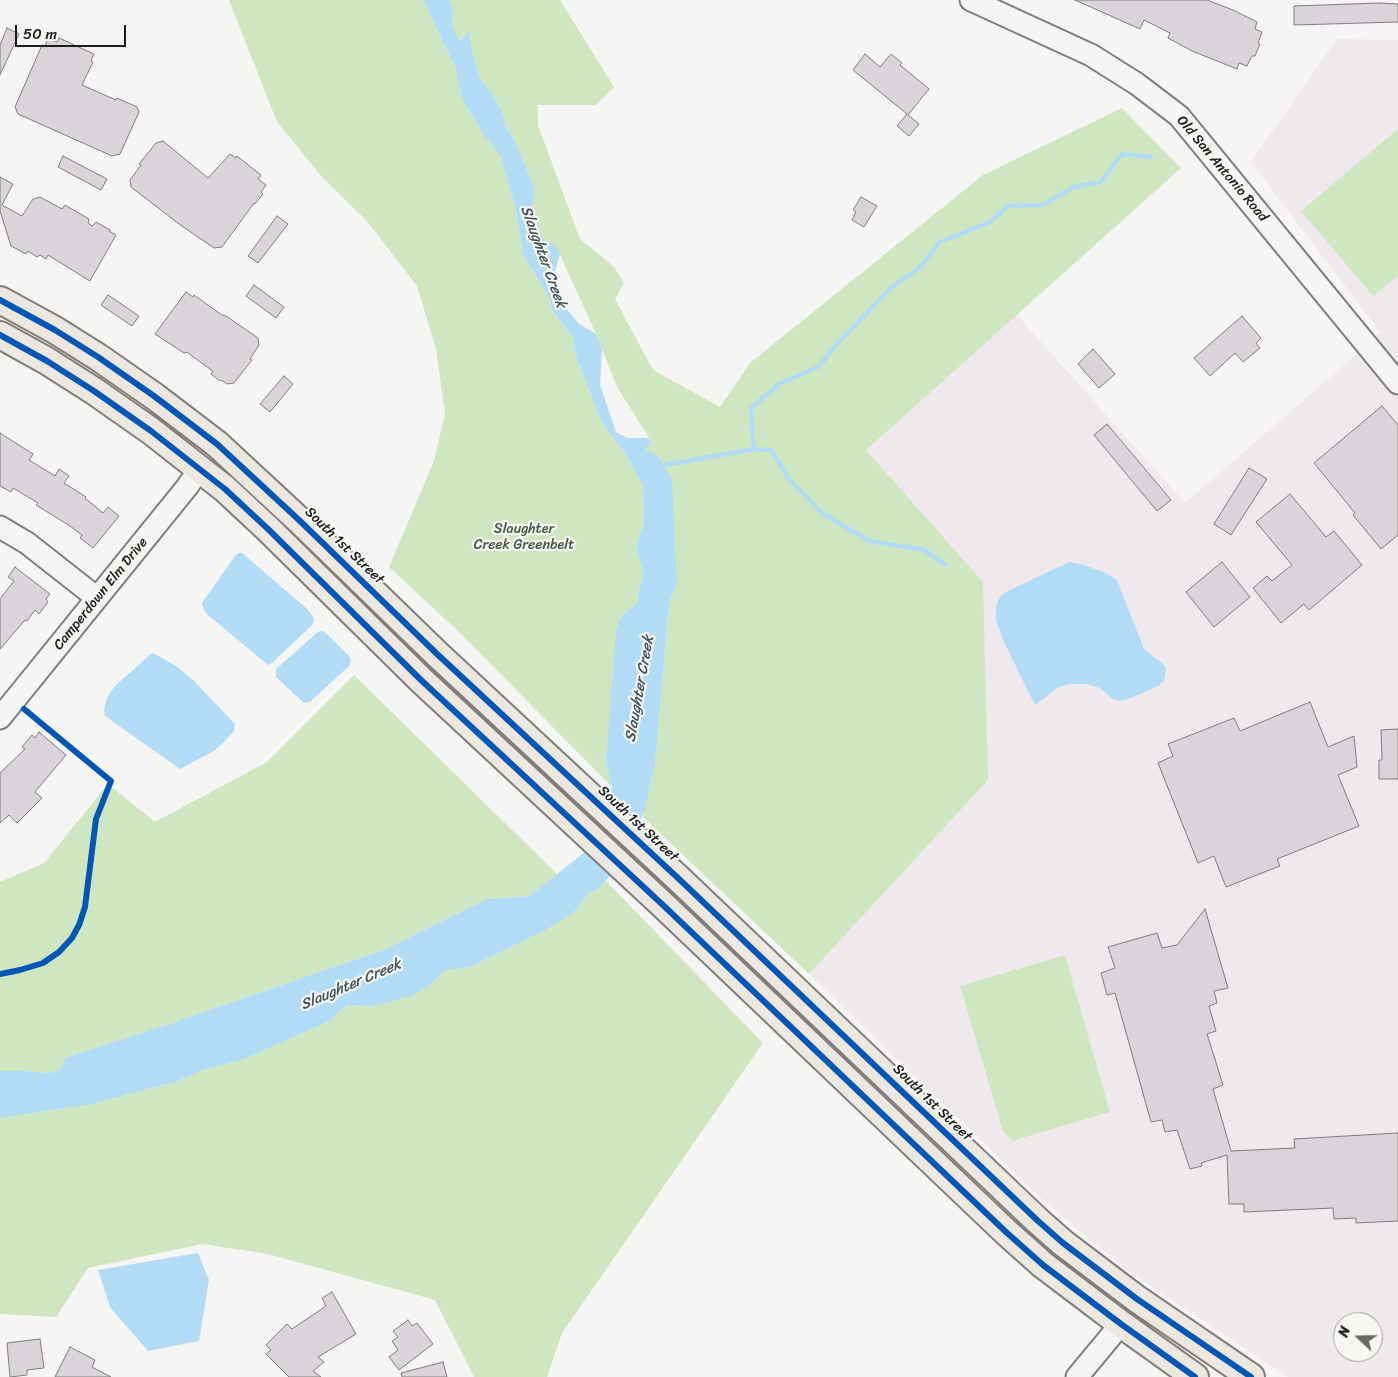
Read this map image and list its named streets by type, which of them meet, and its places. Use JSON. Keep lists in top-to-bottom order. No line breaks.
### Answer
{"streets":{"main road":["South 1st Street"],"street":["Old San Antonio Road","Camperdown Elm Drive"]},"water":["Slaughter Creek"],"parks":["Slaughter Creek Greenbelt"],"scale_bar":"50 m","north":"left"}
